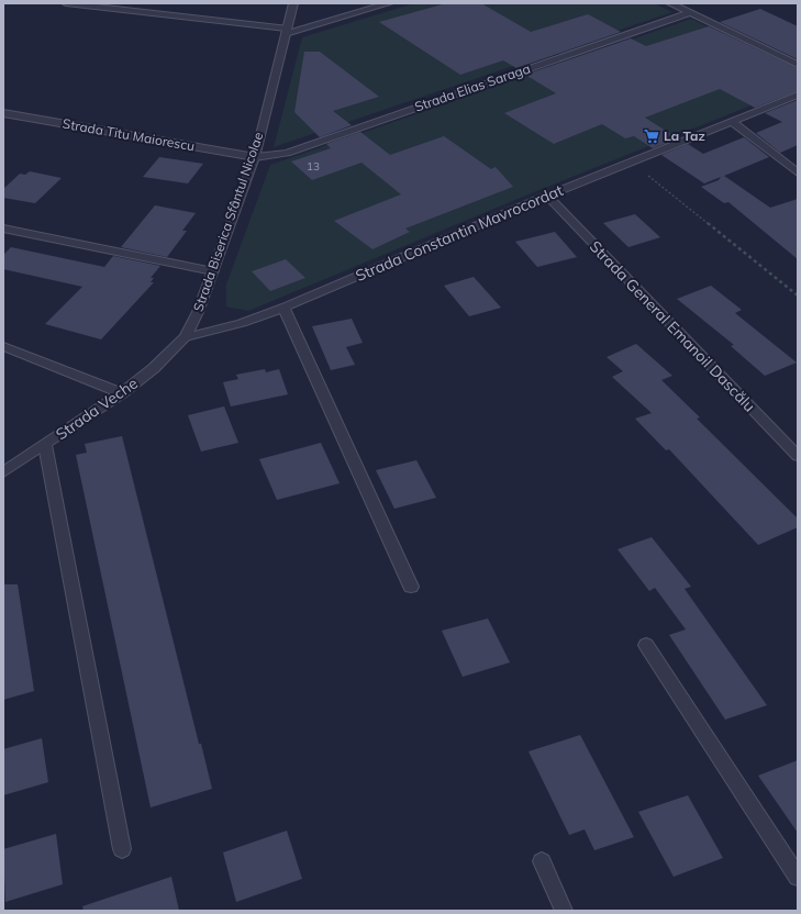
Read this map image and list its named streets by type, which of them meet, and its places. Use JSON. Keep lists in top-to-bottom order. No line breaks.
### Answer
{"streets":{"street":["Strada Elias Saraga","Strada Titu Maiorescu","Strada Biserica Sfântul Nicolae","Strada Constantin Mavrocordat","Strada General Emanoil Dascălu","Strada Veche"]},"crossings":[["Strada Elias Saraga","Strada Titu Maiorescu"],["Strada Elias Saraga","Strada Biserica Sfântul Nicolae"],["Strada Titu Maiorescu","Strada Biserica Sfântul Nicolae"],["Strada Biserica Sfântul Nicolae","Strada Constantin Mavrocordat"],["Strada Biserica Sfântul Nicolae","Strada Veche"],["Strada Constantin Mavrocordat","Strada General Emanoil Dascălu"],["Strada Constantin Mavrocordat","Strada Veche"]],"places":{"supermarket":["La Taz"]},"house_numbers":["13"]}
